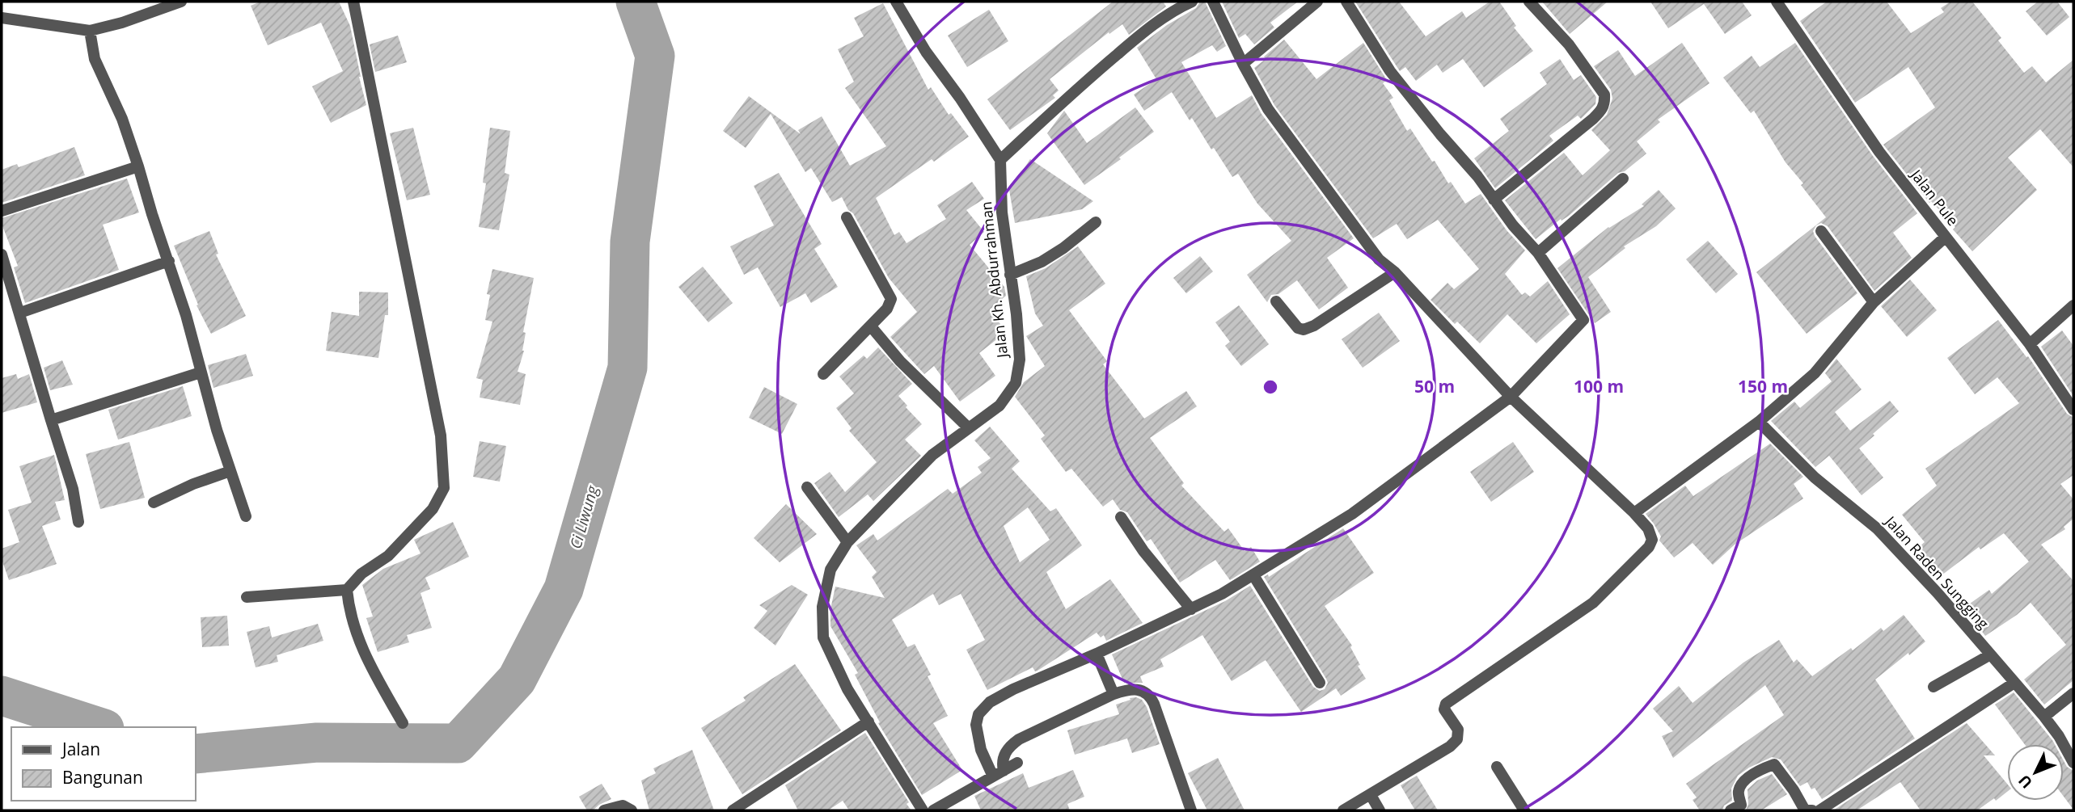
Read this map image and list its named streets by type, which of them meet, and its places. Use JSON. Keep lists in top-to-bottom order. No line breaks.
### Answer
{"streets":{"street":["Jalan Pule","Jalan Kh. Abdurrahman","Jalan Raden Sungging"]},"water":["Ci Liwung"],"legend":["Jalan","Bangunan"],"north":"bottom left","rings":["50 m","100 m","150 m"]}
